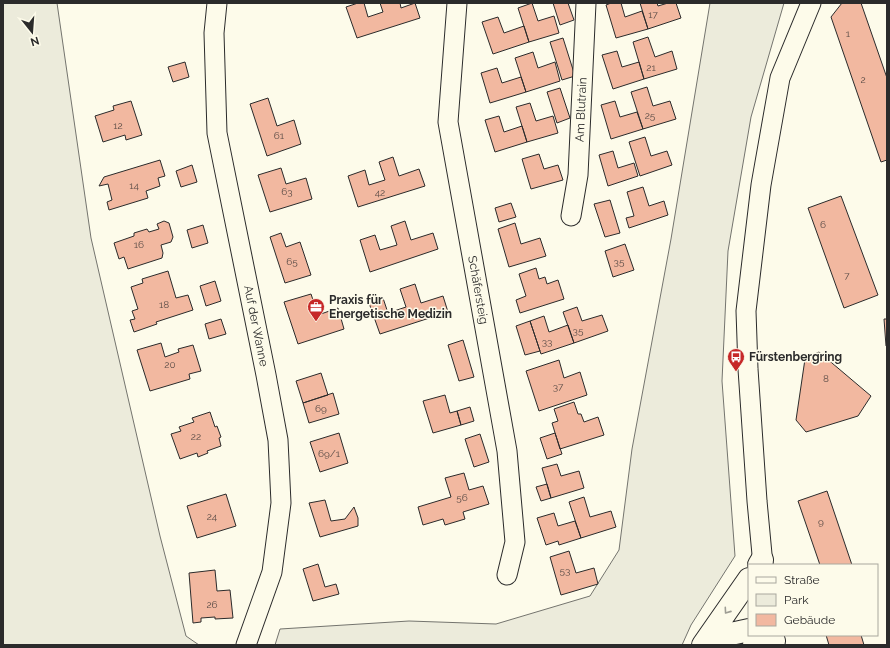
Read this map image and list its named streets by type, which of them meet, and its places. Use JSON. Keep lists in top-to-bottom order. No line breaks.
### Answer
{"streets":{"street":["Am Blutrain","Schäfersteig","Auf der Wanne"]},"places":{"office":["Praxis für Energetische Medizin"],"bus stop":["Fürstenbergring"]},"house_numbers":["17","1","21","2","25","12","61","14","63","42","6","16","65","35","7","18","35","33","20","8","37","69","22","69/1","56","24","9","53","26"],"legend":["Straße","Park","Gebäude"],"north":"bottom"}
